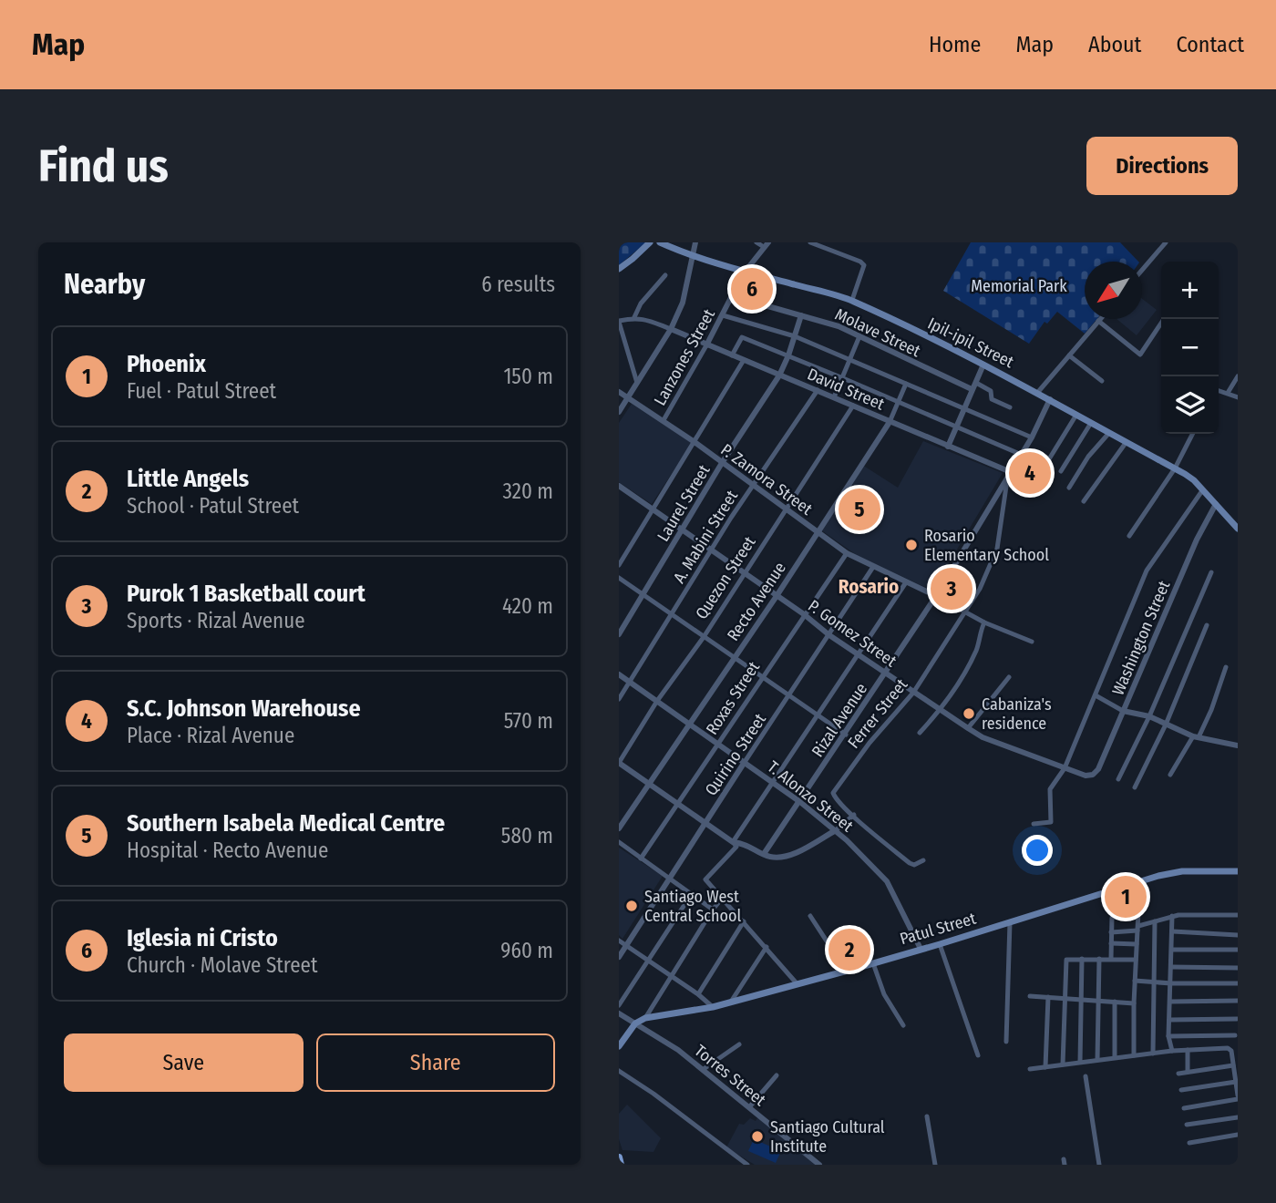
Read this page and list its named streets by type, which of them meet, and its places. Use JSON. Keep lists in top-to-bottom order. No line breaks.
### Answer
{"streets":{"main road":["Ipil-ipil Street","Patul Street"],"street":["Molave Street","Lanzones Street","David Street","P. Zamora Street","Laurel Street","A. Mabini Street","Quezon Street","Recto Avenue","P. Gomez Street","Washington Street","Roxas Street","Ferrer Street","Rizal Avenue","Quirino Street","T. Alonzo Street","Torres Street"]},"crossings":[["Molave Street","Lanzones Street"],["Molave Street","Laurel Street"],["Ipil-ipil Street","Lanzones Street"],["Ipil-ipil Street","Washington Street"],["Ipil-ipil Street","Rizal Avenue"],["Lanzones Street","David Street"],["Lanzones Street","P. Zamora Street"],["David Street","Laurel Street"],["David Street","A. Mabini Street"],["David Street","Quezon Street"],["David Street","Recto Avenue"],["David Street","Ferrer Street"],["David Street","Rizal Avenue"],["P. Zamora Street","Laurel Street"],["P. Zamora Street","A. Mabini Street"],["P. Zamora Street","Quezon Street"],["P. Zamora Street","Recto Avenue"],["P. Zamora Street","Roxas Street"],["P. Zamora Street","Ferrer Street"],["P. Zamora Street","Rizal Avenue"],["P. Zamora Street","Quirino Street"],["Laurel Street","P. Gomez Street"],["A. Mabini Street","P. Gomez Street"],["A. Mabini Street","T. Alonzo Street"],["Quezon Street","P. Gomez Street"],["Quezon Street","T. Alonzo Street"],["Recto Avenue","P. Gomez Street"],["Recto Avenue","T. Alonzo Street"],["P. Gomez Street","Washington Street"],["P. Gomez Street","Roxas Street"],["P. Gomez Street","Ferrer Street"],["P. Gomez Street","Rizal Avenue"],["P. Gomez Street","Quirino Street"],["Roxas Street","T. Alonzo Street"],["Ferrer Street","Rizal Avenue"],["Rizal Avenue","T. Alonzo Street"],["Quirino Street","T. Alonzo Street"],["T. Alonzo Street","Patul Street"],["Patul Street","Torres Street"]],"districts":["Rosario"],"parks":["Memorial Park"],"places":["Rosario Elementary School","Cabaniza's residence","Santiago West Central School","Santiago Cultural Institute"],"north":"bottom left","page":{"header":"Map","nav":["Home","Map","About","Contact"],"buttons":["Directions",["Save","Share"]],"title":"Find us","heading":["Nearby","6 results"],"map_buttons":["+","−"],"pins":["6","4","5","3","1","2"],"list":[{"mark":"1","name":"Phoenix","note":"Fuel · Patul Street","value":"150 m"},{"mark":"2","name":"Little Angels","note":"School · Patul Street","value":"320 m"},{"mark":"3","name":"Purok 1 Basketball court","note":"Sports · Rizal Avenue","value":"420 m"},{"mark":"4","name":"S.C. Johnson Warehouse","note":"Place · Rizal Avenue","value":"570 m"},{"mark":"5","name":"Southern Isabela Medical Centre","note":"Hospital · Recto Avenue","value":"580 m"},{"mark":"6","name":"Iglesia ni Cristo","note":"Church · Molave Street","value":"960 m"}]}}
